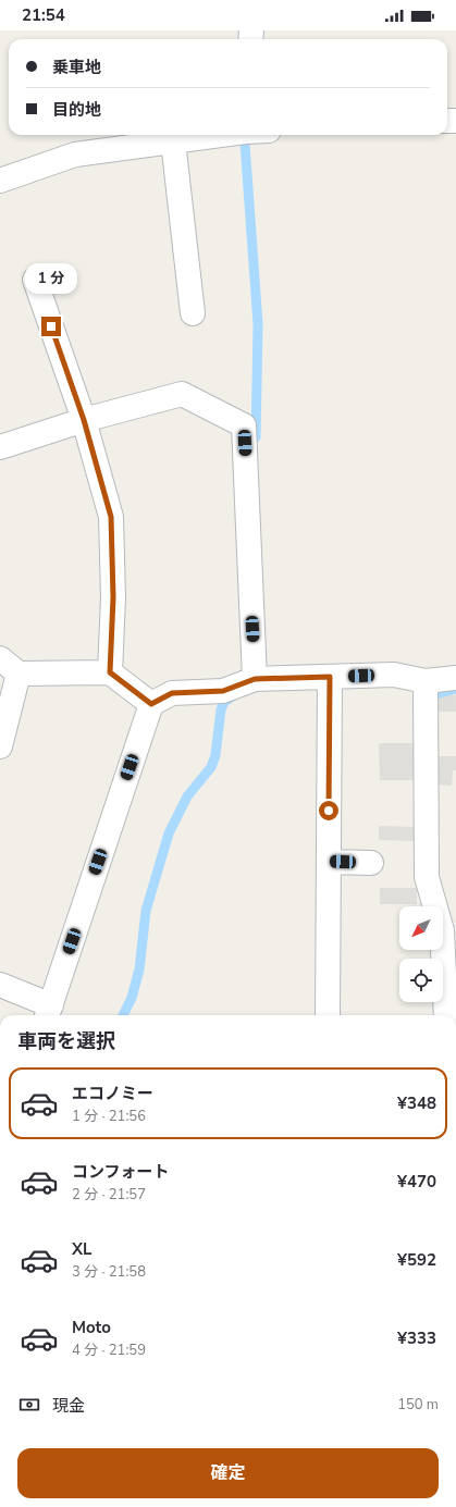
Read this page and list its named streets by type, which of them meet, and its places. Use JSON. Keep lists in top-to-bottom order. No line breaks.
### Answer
{"north":"bottom left","page":{"status":"21:54","banner":["乗車地","目的地"],"bubble":"1 分","heading":"車両を選択","list":[{"name":"エコノミー","note":"1 分 · 21:56","value":"¥348"},{"name":"コンフォート","note":"2 分 · 21:57","value":"¥470"},{"name":"XL","note":"3 分 · 21:58","value":"¥592"},{"name":"Moto","note":"4 分 · 21:59","value":"¥333"}],"pay":["現金","150 m"],"buttons":"確定"}}
